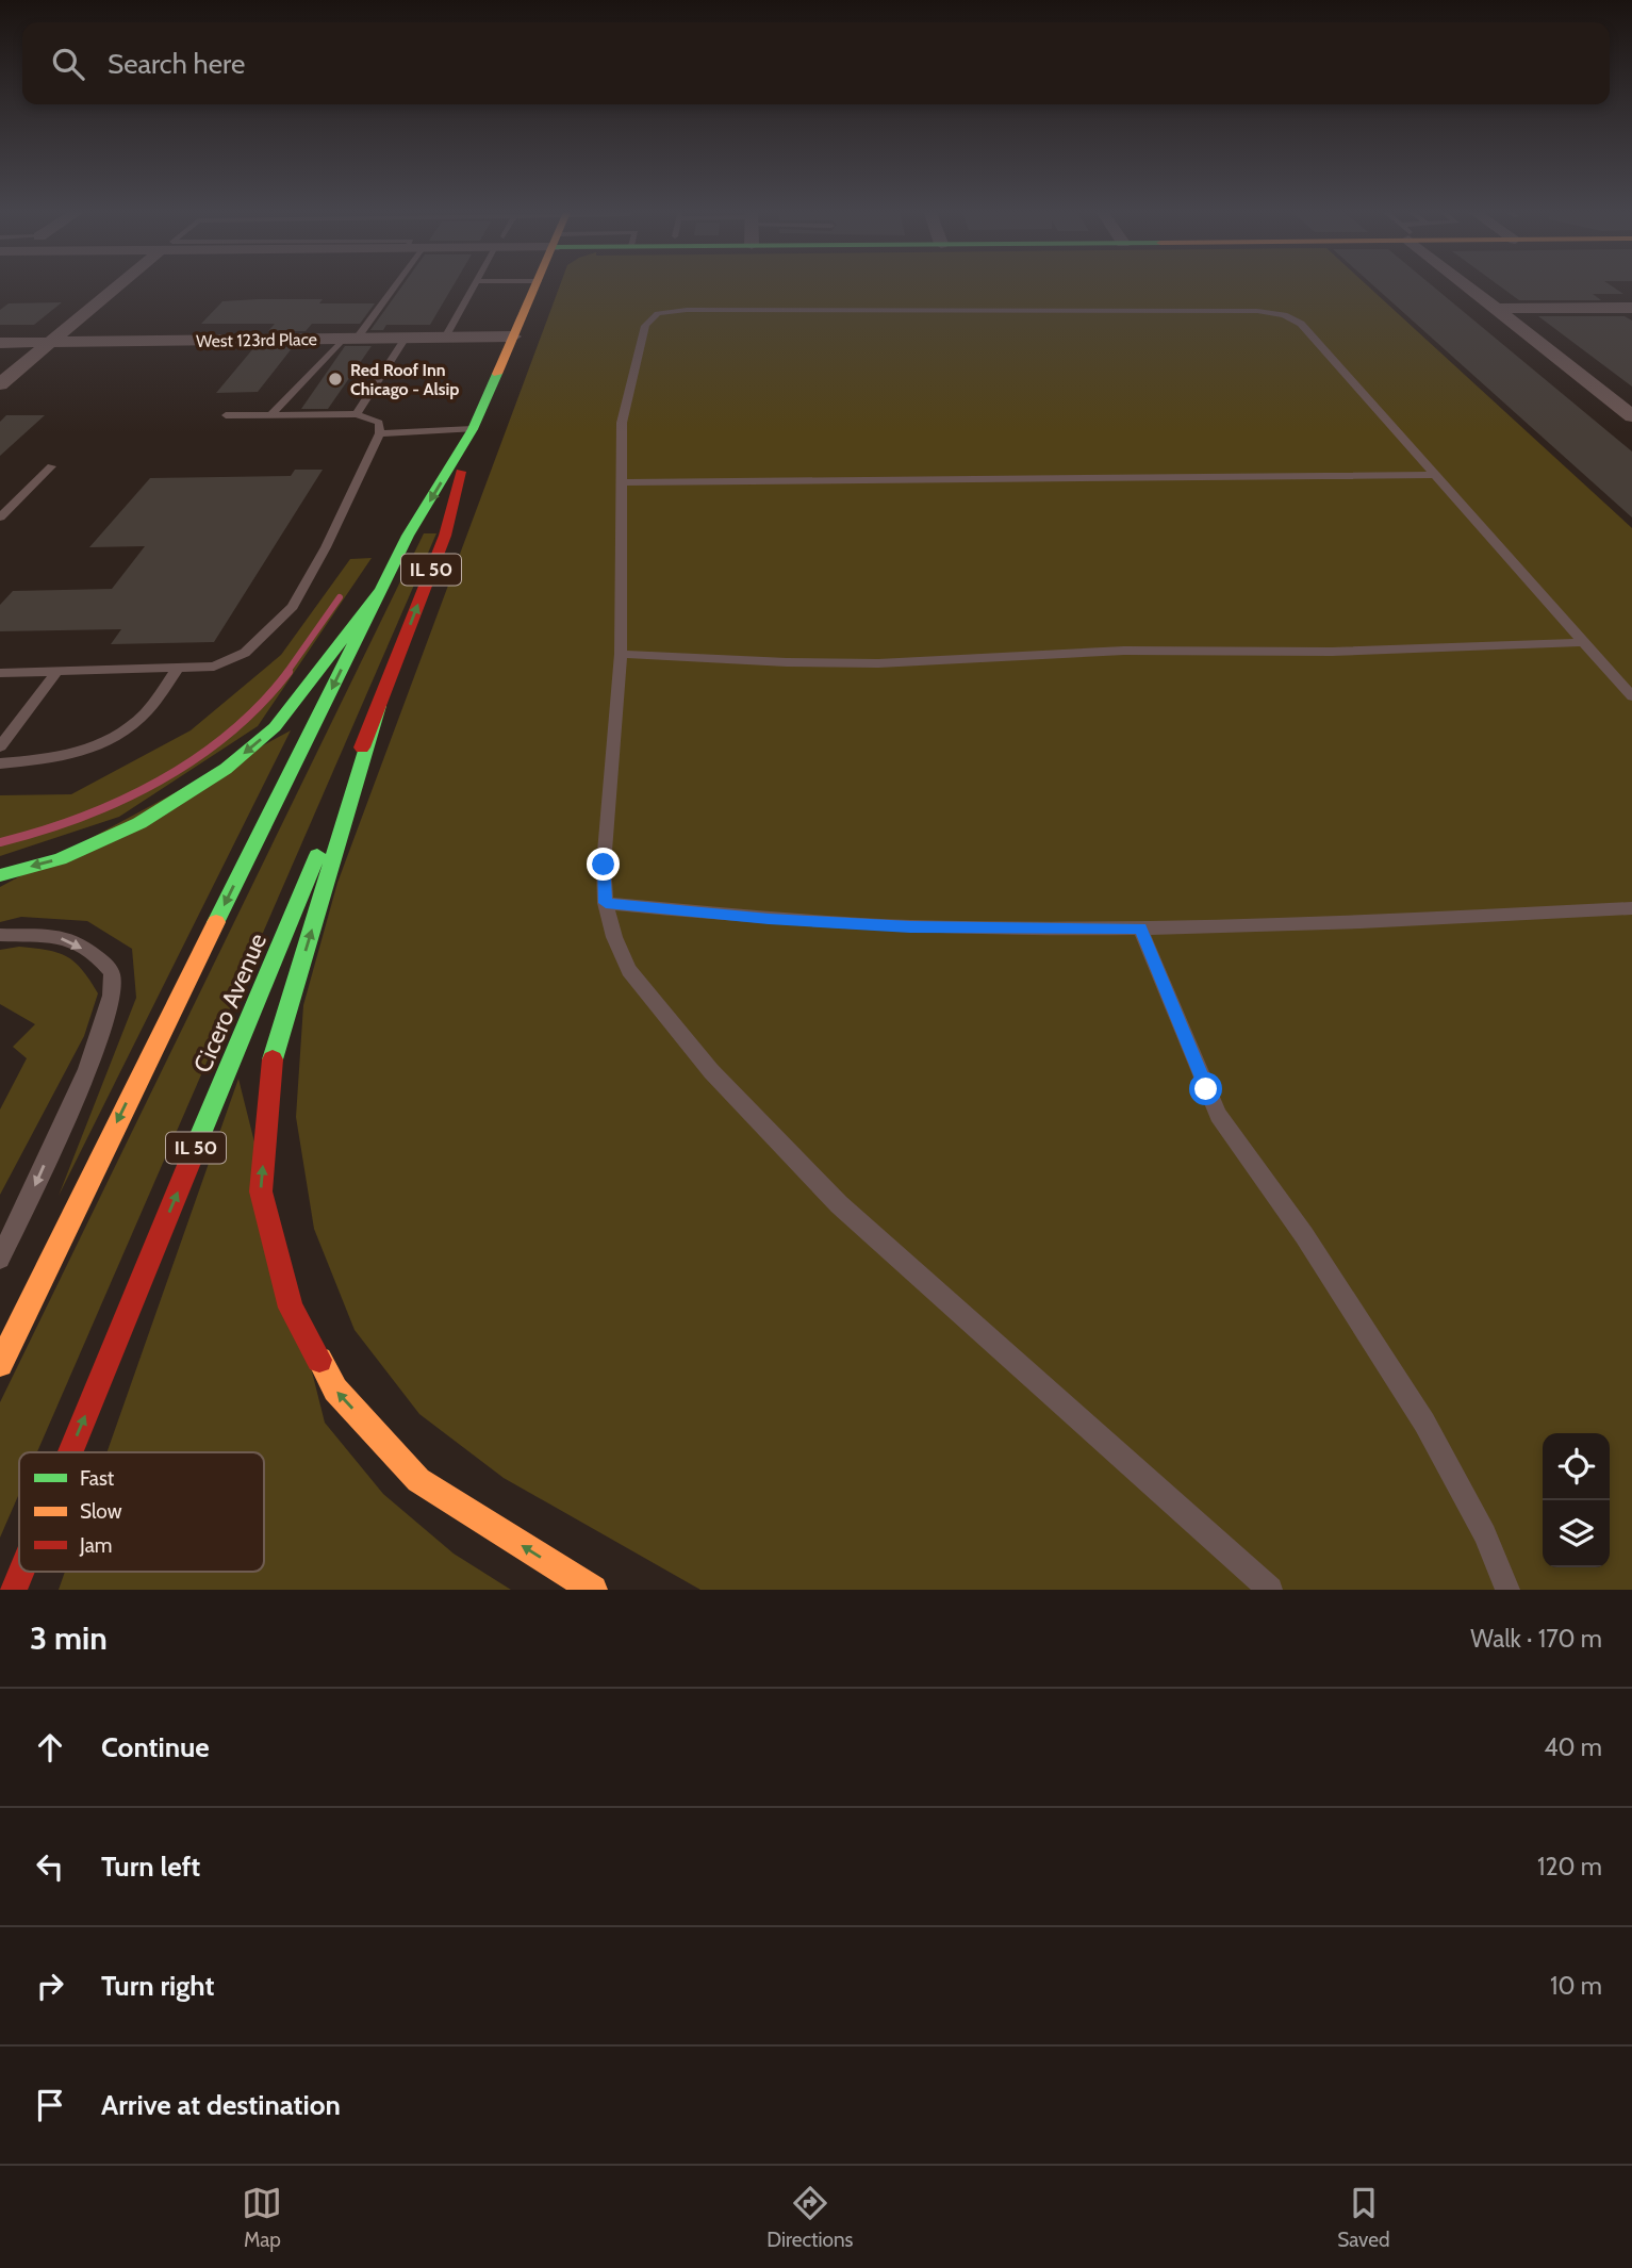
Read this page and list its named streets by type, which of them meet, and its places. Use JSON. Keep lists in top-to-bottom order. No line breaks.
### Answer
{"streets":{"main road":["IL 50","Cicero Avenue"],"street":["West 123rd Place"]},"crossings":[["West 123rd Place","Cicero Avenue"]],"places":["Red Roof Inn Chicago - Alsip"],"legend":["Fast","Slow","Jam"],"page":{"search":"Search here","heading":["3 min","Walk · 170 m"],"list":[["Continue","40 m"],["Turn left","120 m"],["Turn right","10 m"],"Arrive at destination"],"nav":["Map","Directions","Saved"]}}
